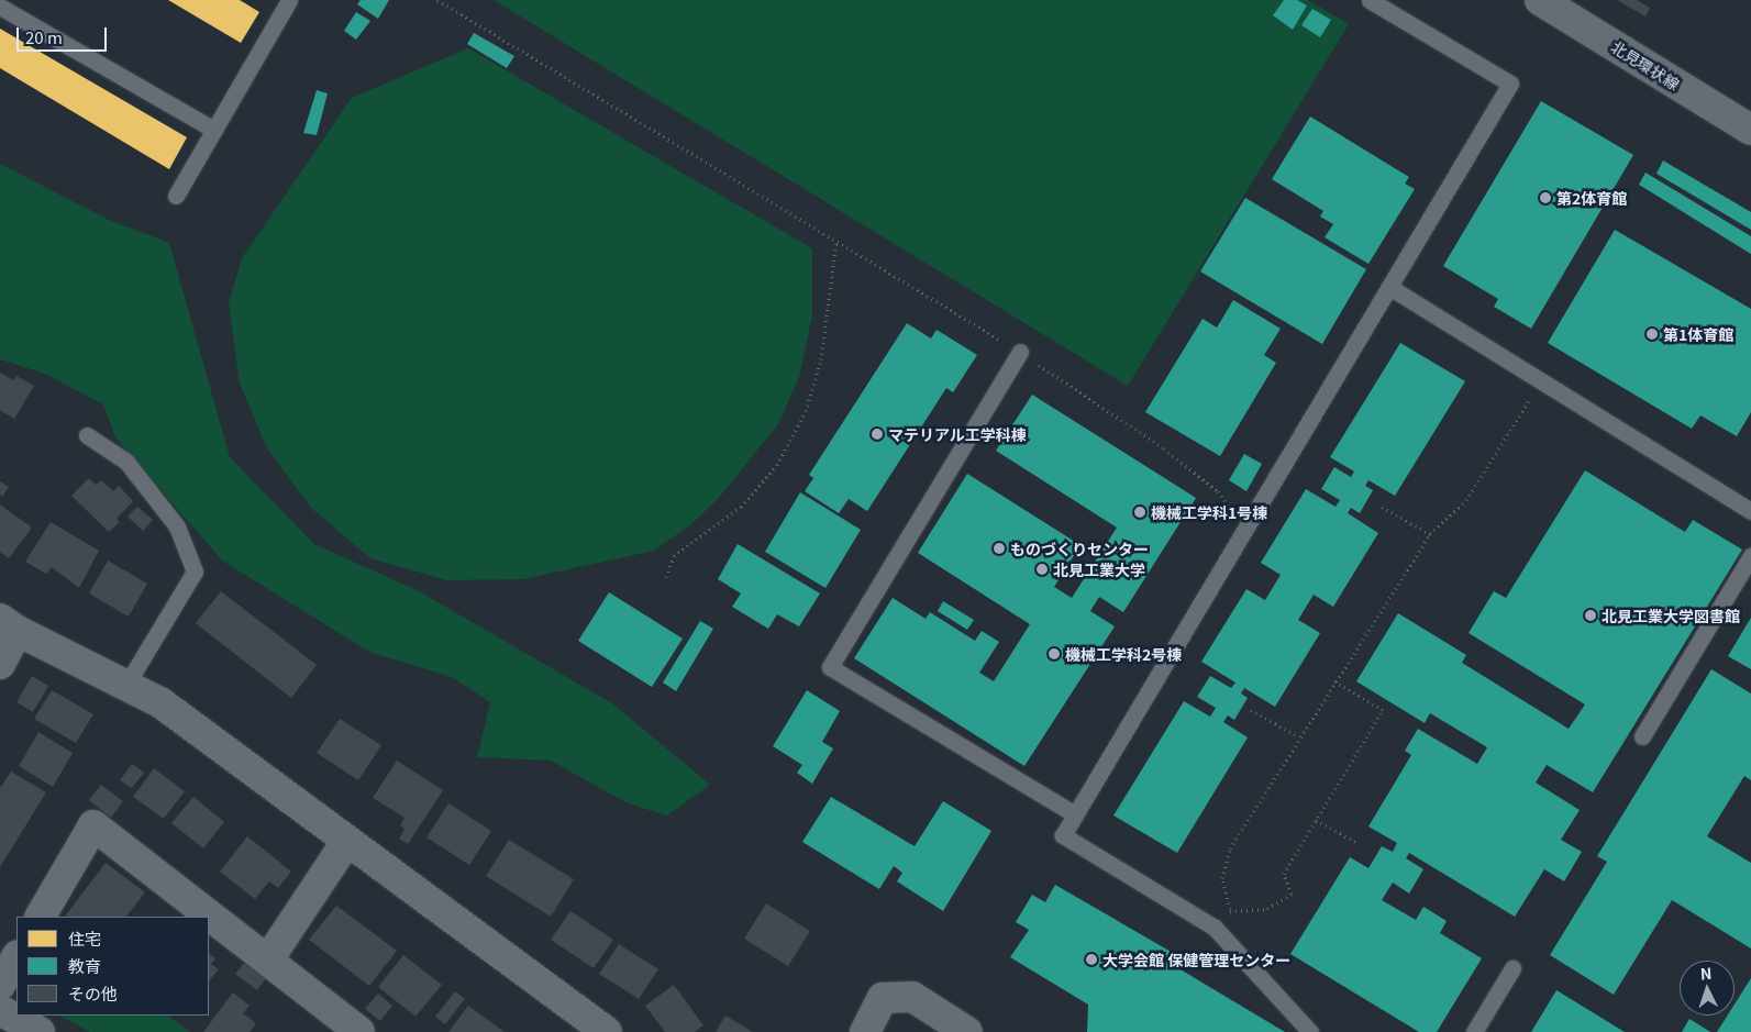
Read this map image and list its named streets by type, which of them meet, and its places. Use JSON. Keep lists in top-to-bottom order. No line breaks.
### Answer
{"streets":{"street":["北見環状線"]},"places":["第2体育館","第1体育館","マテリアル工学科棟","機械工学科1号棟","ものづくりセンター","北見工業大学","北見工業大学図書館","機械工学科2号棟","大学会館 保健管理センター"],"legend":["住宅","教育","その他"],"scale_bar":"20 m","north":"top"}
